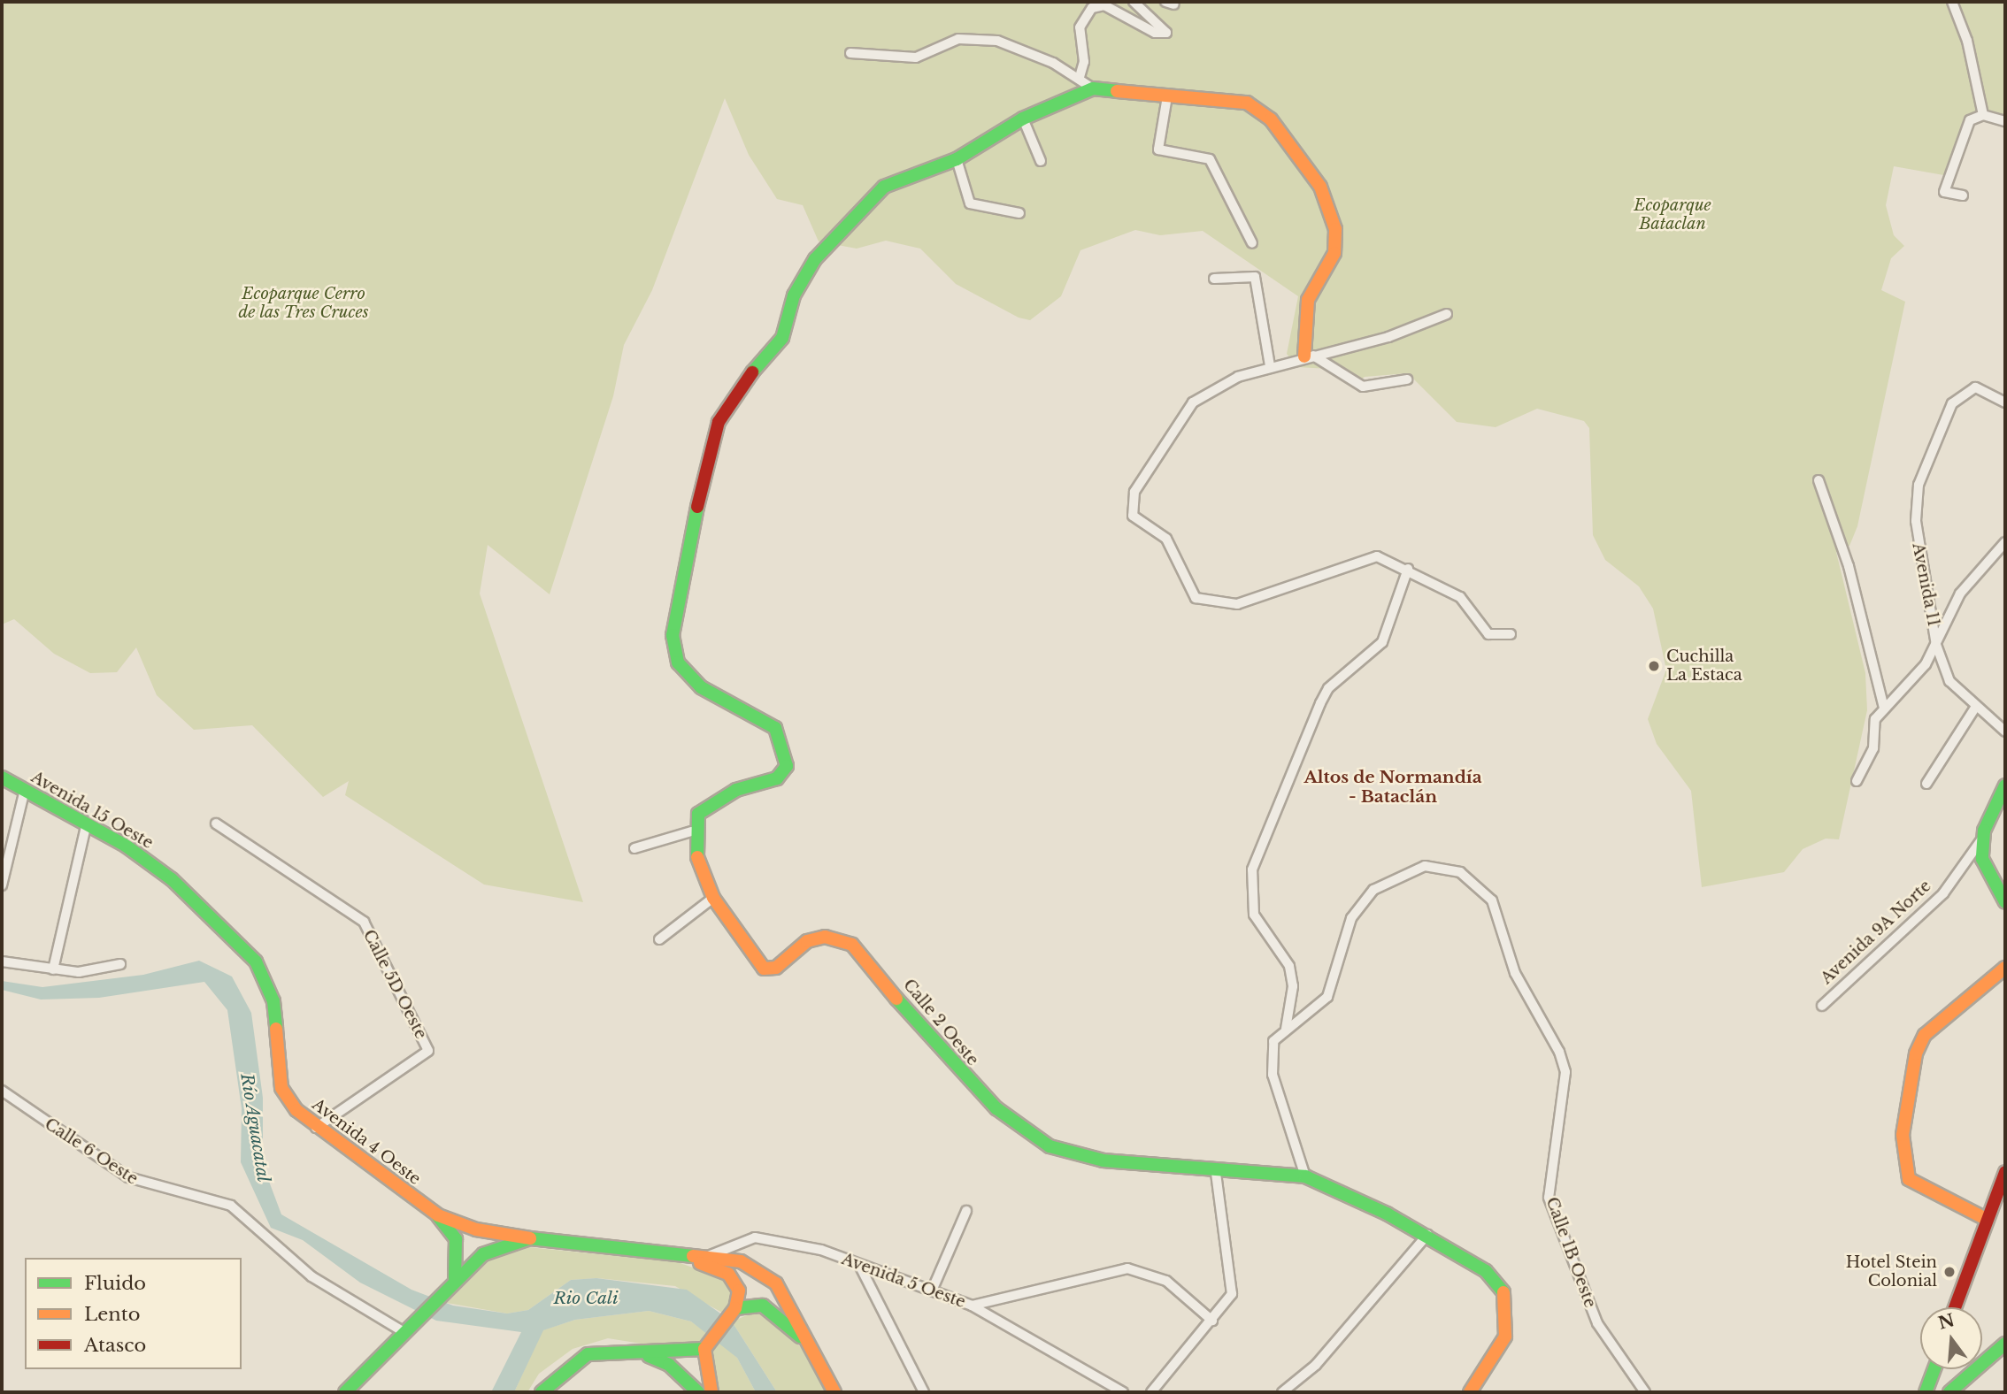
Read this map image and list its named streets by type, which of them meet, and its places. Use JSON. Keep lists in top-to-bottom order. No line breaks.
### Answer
{"streets":{"street":["Avenida 11","Avenida 15 Oeste","Avenida 9A Norte","Calle 5D Oeste","Calle 2 Oeste","Avenida 4 Oeste","Calle 6 Oeste","Calle 1B Oeste","Avenida 5 Oeste"]},"crossings":[["Avenida 15 Oeste","Avenida 4 Oeste"],["Calle 5D Oeste","Avenida 4 Oeste"],["Avenida 4 Oeste","Calle 6 Oeste"],["Avenida 4 Oeste","Avenida 5 Oeste"]],"districts":["Altos de Normandía - Bataclán"],"water":["Río Aguacatal","Rio Cali"],"parks":["Ecoparque Bataclan","Ecoparque Cerro de las Tres Cruces"],"places":["Cuchilla La Estaca","Hotel Stein Colonial"],"legend":["Fluido","Lento","Atasco"],"north":"top"}
